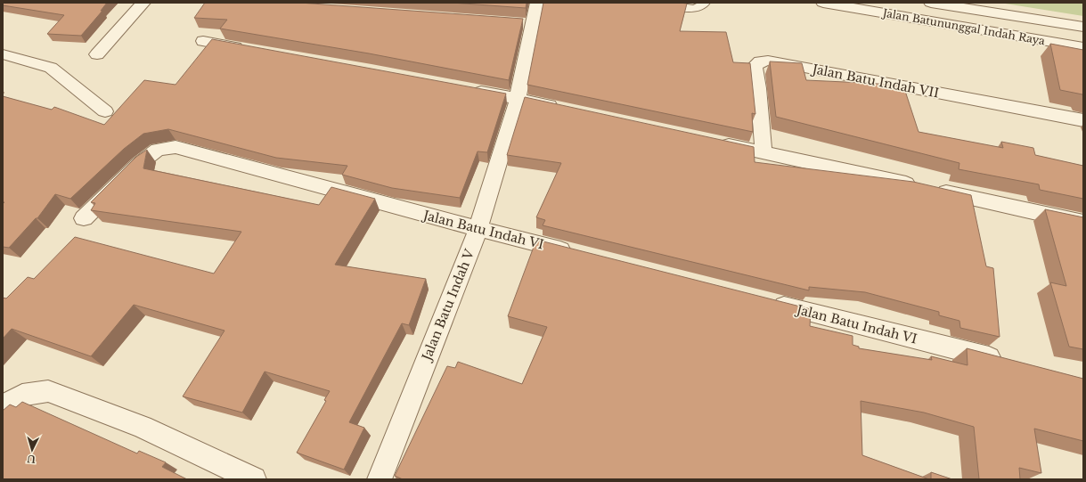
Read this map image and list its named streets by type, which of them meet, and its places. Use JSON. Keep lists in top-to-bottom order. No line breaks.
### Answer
{"streets":{"street":["Jalan Batununggal Indah Raya","Jalan Batu Indah VII","Jalan Batu Indah VI","Jalan Batu Indah V"]},"crossings":[["Jalan Batu Indah VI","Jalan Batu Indah V"]],"north":"bottom"}
